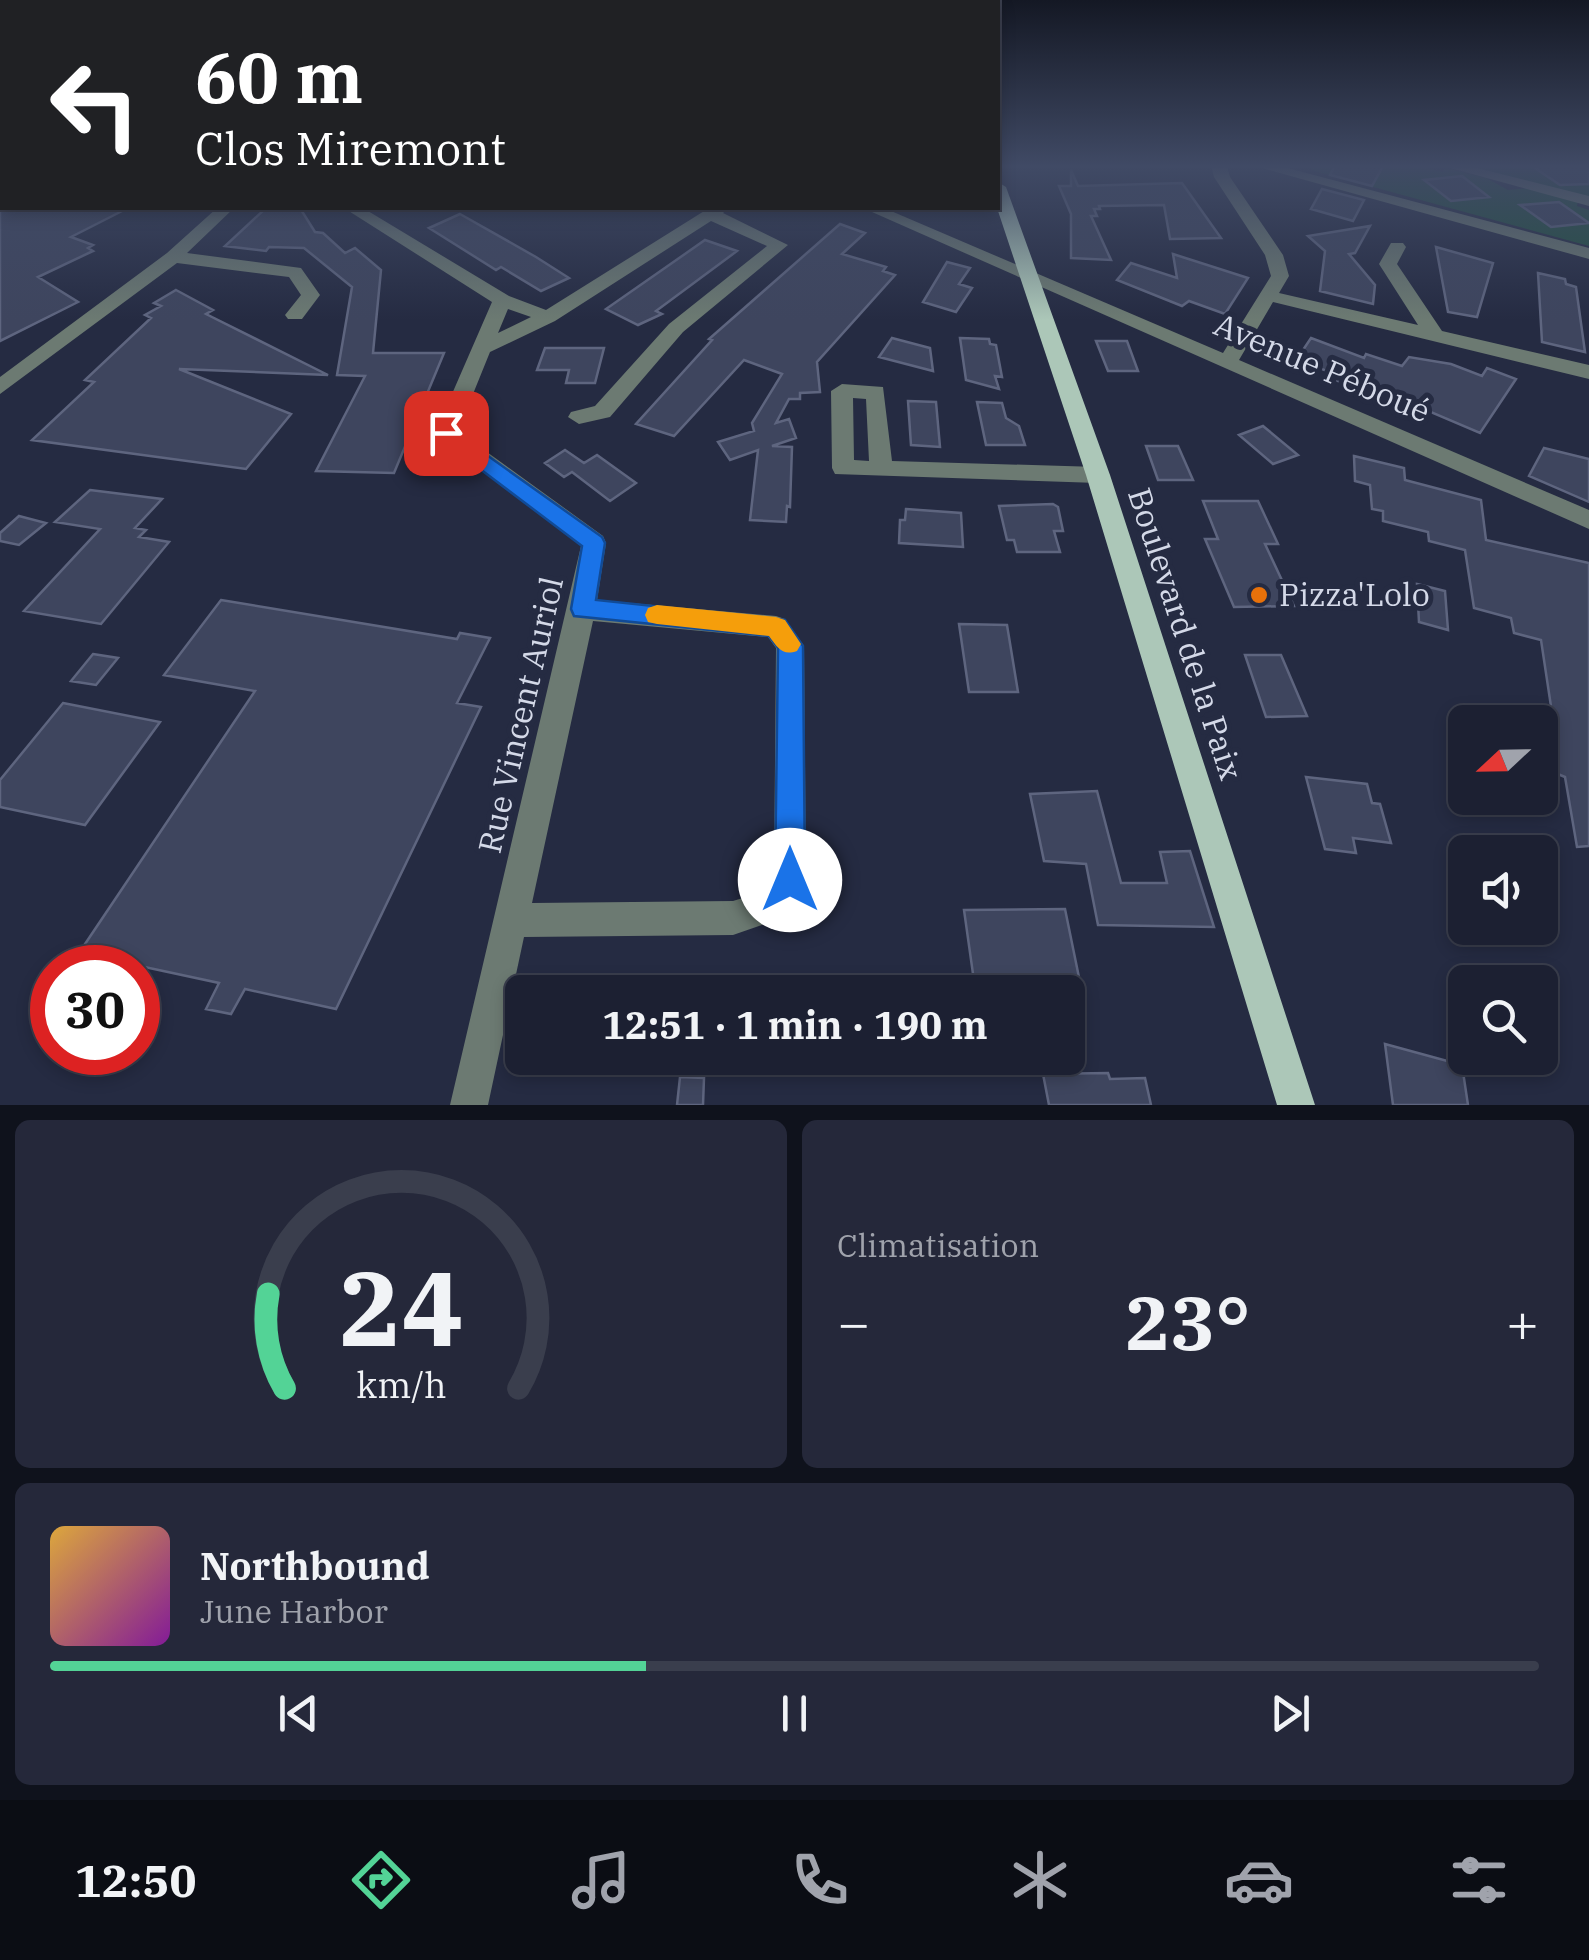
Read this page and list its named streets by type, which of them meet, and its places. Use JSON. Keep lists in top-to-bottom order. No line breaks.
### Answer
{"streets":{"main road":["Boulevard de la Paix"],"street":["Avenue Péboué","Rue Vincent Auriol"]},"crossings":[["Avenue Péboué","Boulevard de la Paix"]],"places":["Pizza'Lolo"],"north":"left","page":{"turn":["60 m","Clos Miremont"],"limit":"30","trip":"12:51 · 1 min · 190 m","tile":"Climatisation","heat":["−","23°","+"],"song":["Northbound","June Harbor"],"tabs":"12:50","gauge":["24","km/h"]}}
